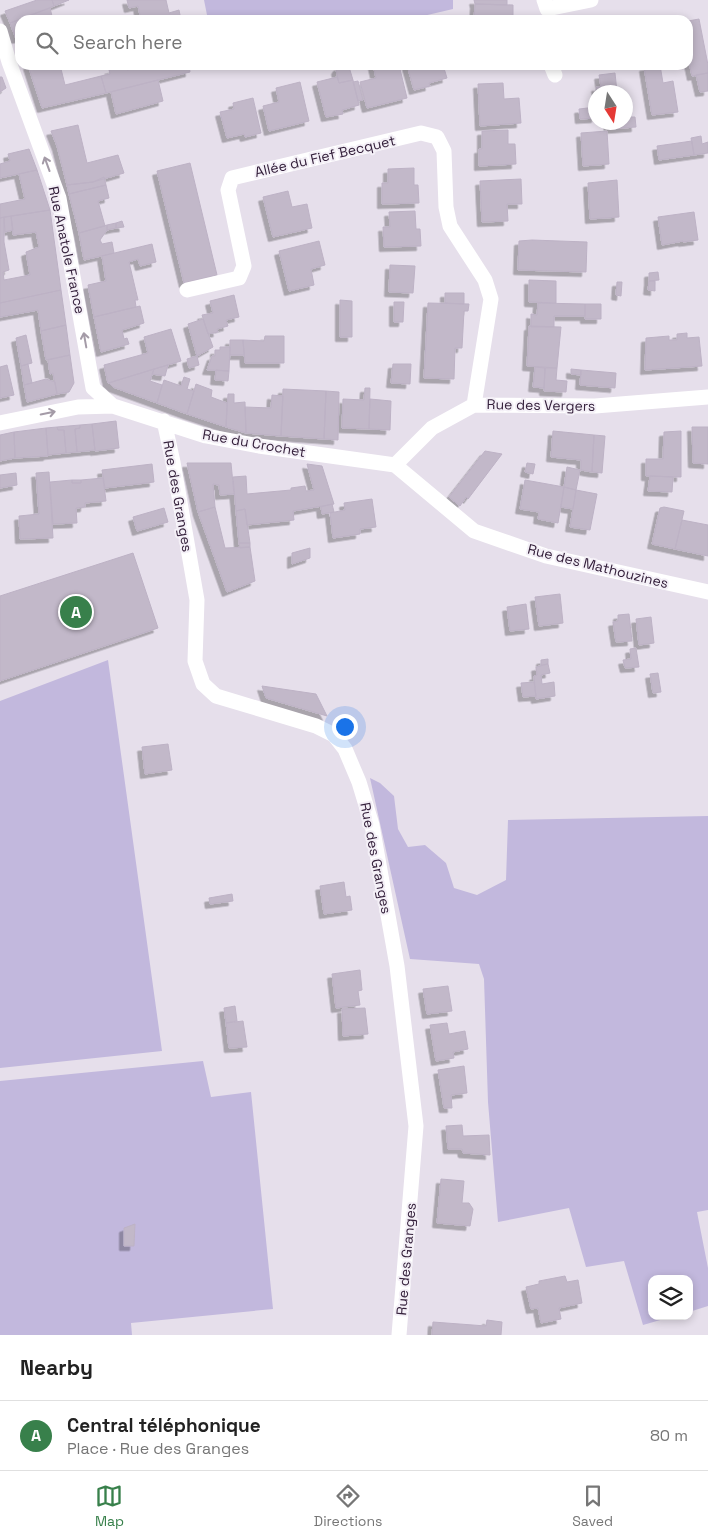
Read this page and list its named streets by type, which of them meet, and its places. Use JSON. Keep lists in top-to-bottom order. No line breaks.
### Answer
{"streets":{"street":["Allée du Fief Becquet","Rue Anatole France","Rue des Vergers","Rue du Crochet","Rue des Granges","Rue des Mathouzines"]},"crossings":[["Allée du Fief Becquet","Rue des Vergers"],["Rue Anatole France","Rue du Crochet"],["Rue des Vergers","Rue du Crochet"],["Rue des Vergers","Rue des Mathouzines"],["Rue du Crochet","Rue des Granges"],["Rue du Crochet","Rue des Mathouzines"]],"one_way":["Rue Anatole France"],"north":"bottom","page":{"search":"Search here","pins":"A","heading":"Nearby","list":[{"mark":"A","name":"Central téléphonique","note":"Place · Rue des Granges","value":"80 m"}],"nav":["Map","Directions","Saved"]}}
